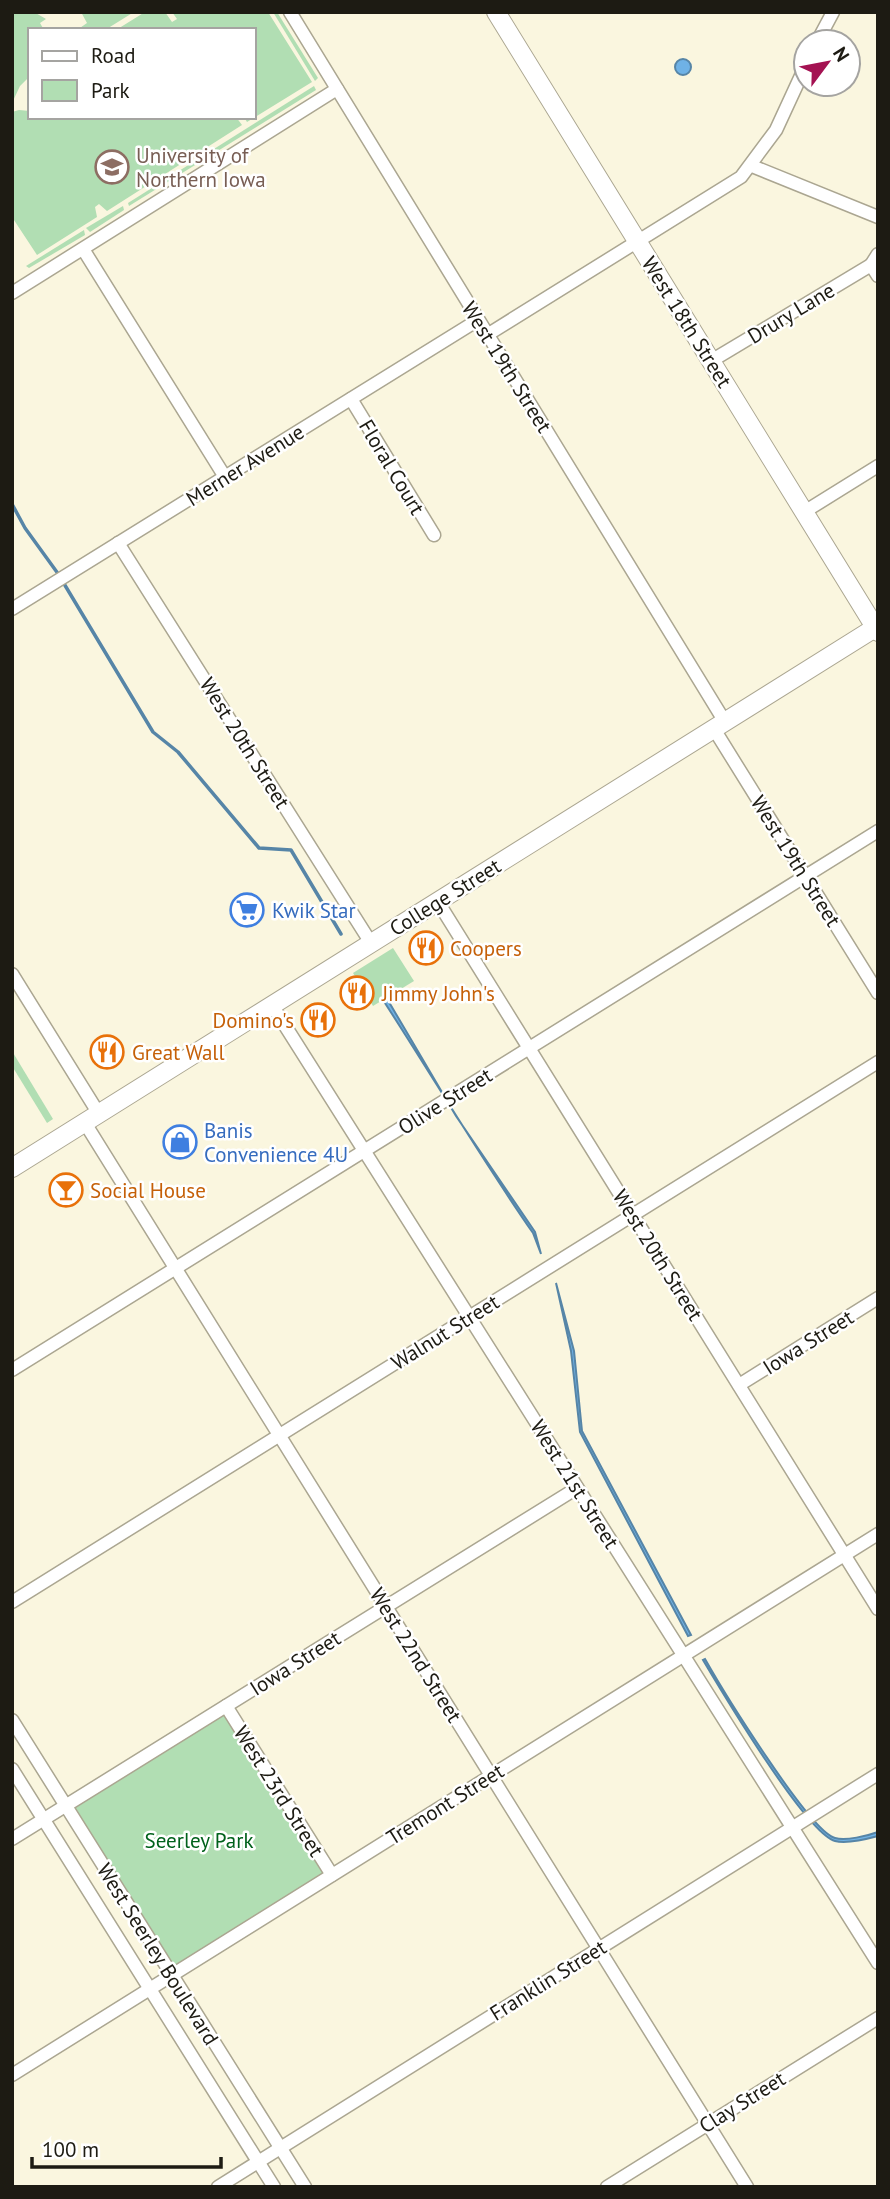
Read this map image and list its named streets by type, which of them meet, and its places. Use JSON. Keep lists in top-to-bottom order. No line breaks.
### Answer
{"streets":{"street":["Drury Lane","West 18th Street","West 19th Street","Merner Avenue","Floral Court","West 20th Street","College Street","Olive Street","Walnut Street","Iowa Street","West 21st Street","West 22nd Street","West 23rd Street","Tremont Street","West Seerley Boulevard","Franklin Street","Clay Street"]},"crossings":[["Drury Lane","West 18th Street"],["West 18th Street","College Street"],["West 19th Street","Merner Avenue"],["West 19th Street","College Street"],["West 19th Street","Olive Street"],["Merner Avenue","Floral Court"],["Merner Avenue","West 20th Street"],["West 20th Street","College Street"],["West 20th Street","Olive Street"],["West 20th Street","Walnut Street"],["West 20th Street","Iowa Street"],["West 20th Street","Tremont Street"],["College Street","West 21st Street"],["College Street","West 22nd Street"],["Olive Street","West 21st Street"],["Olive Street","West 22nd Street"],["Walnut Street","West 21st Street"],["Walnut Street","West 22nd Street"],["Iowa Street","West 21st Street"],["Iowa Street","West 22nd Street"],["Iowa Street","West 23rd Street"],["Iowa Street","West Seerley Boulevard"],["West 21st Street","Tremont Street"],["West 21st Street","Franklin Street"],["West 22nd Street","Tremont Street"],["West 22nd Street","Franklin Street"],["West 22nd Street","Clay Street"],["West 23rd Street","Tremont Street"],["Tremont Street","West Seerley Boulevard"],["West Seerley Boulevard","Franklin Street"]],"parks":["Seerley Park"],"places":{"school or university":["University of Northern Iowa"],"supermarket":["Kwik Star"],"restaurant":["Coopers","Jimmy John's","Domino's","Great Wall"],"shop":["Banis Convenience 4U"],"bar":["Social House"]},"legend":["Road","Park"],"scale_bar":"100 m","north":"top right"}
